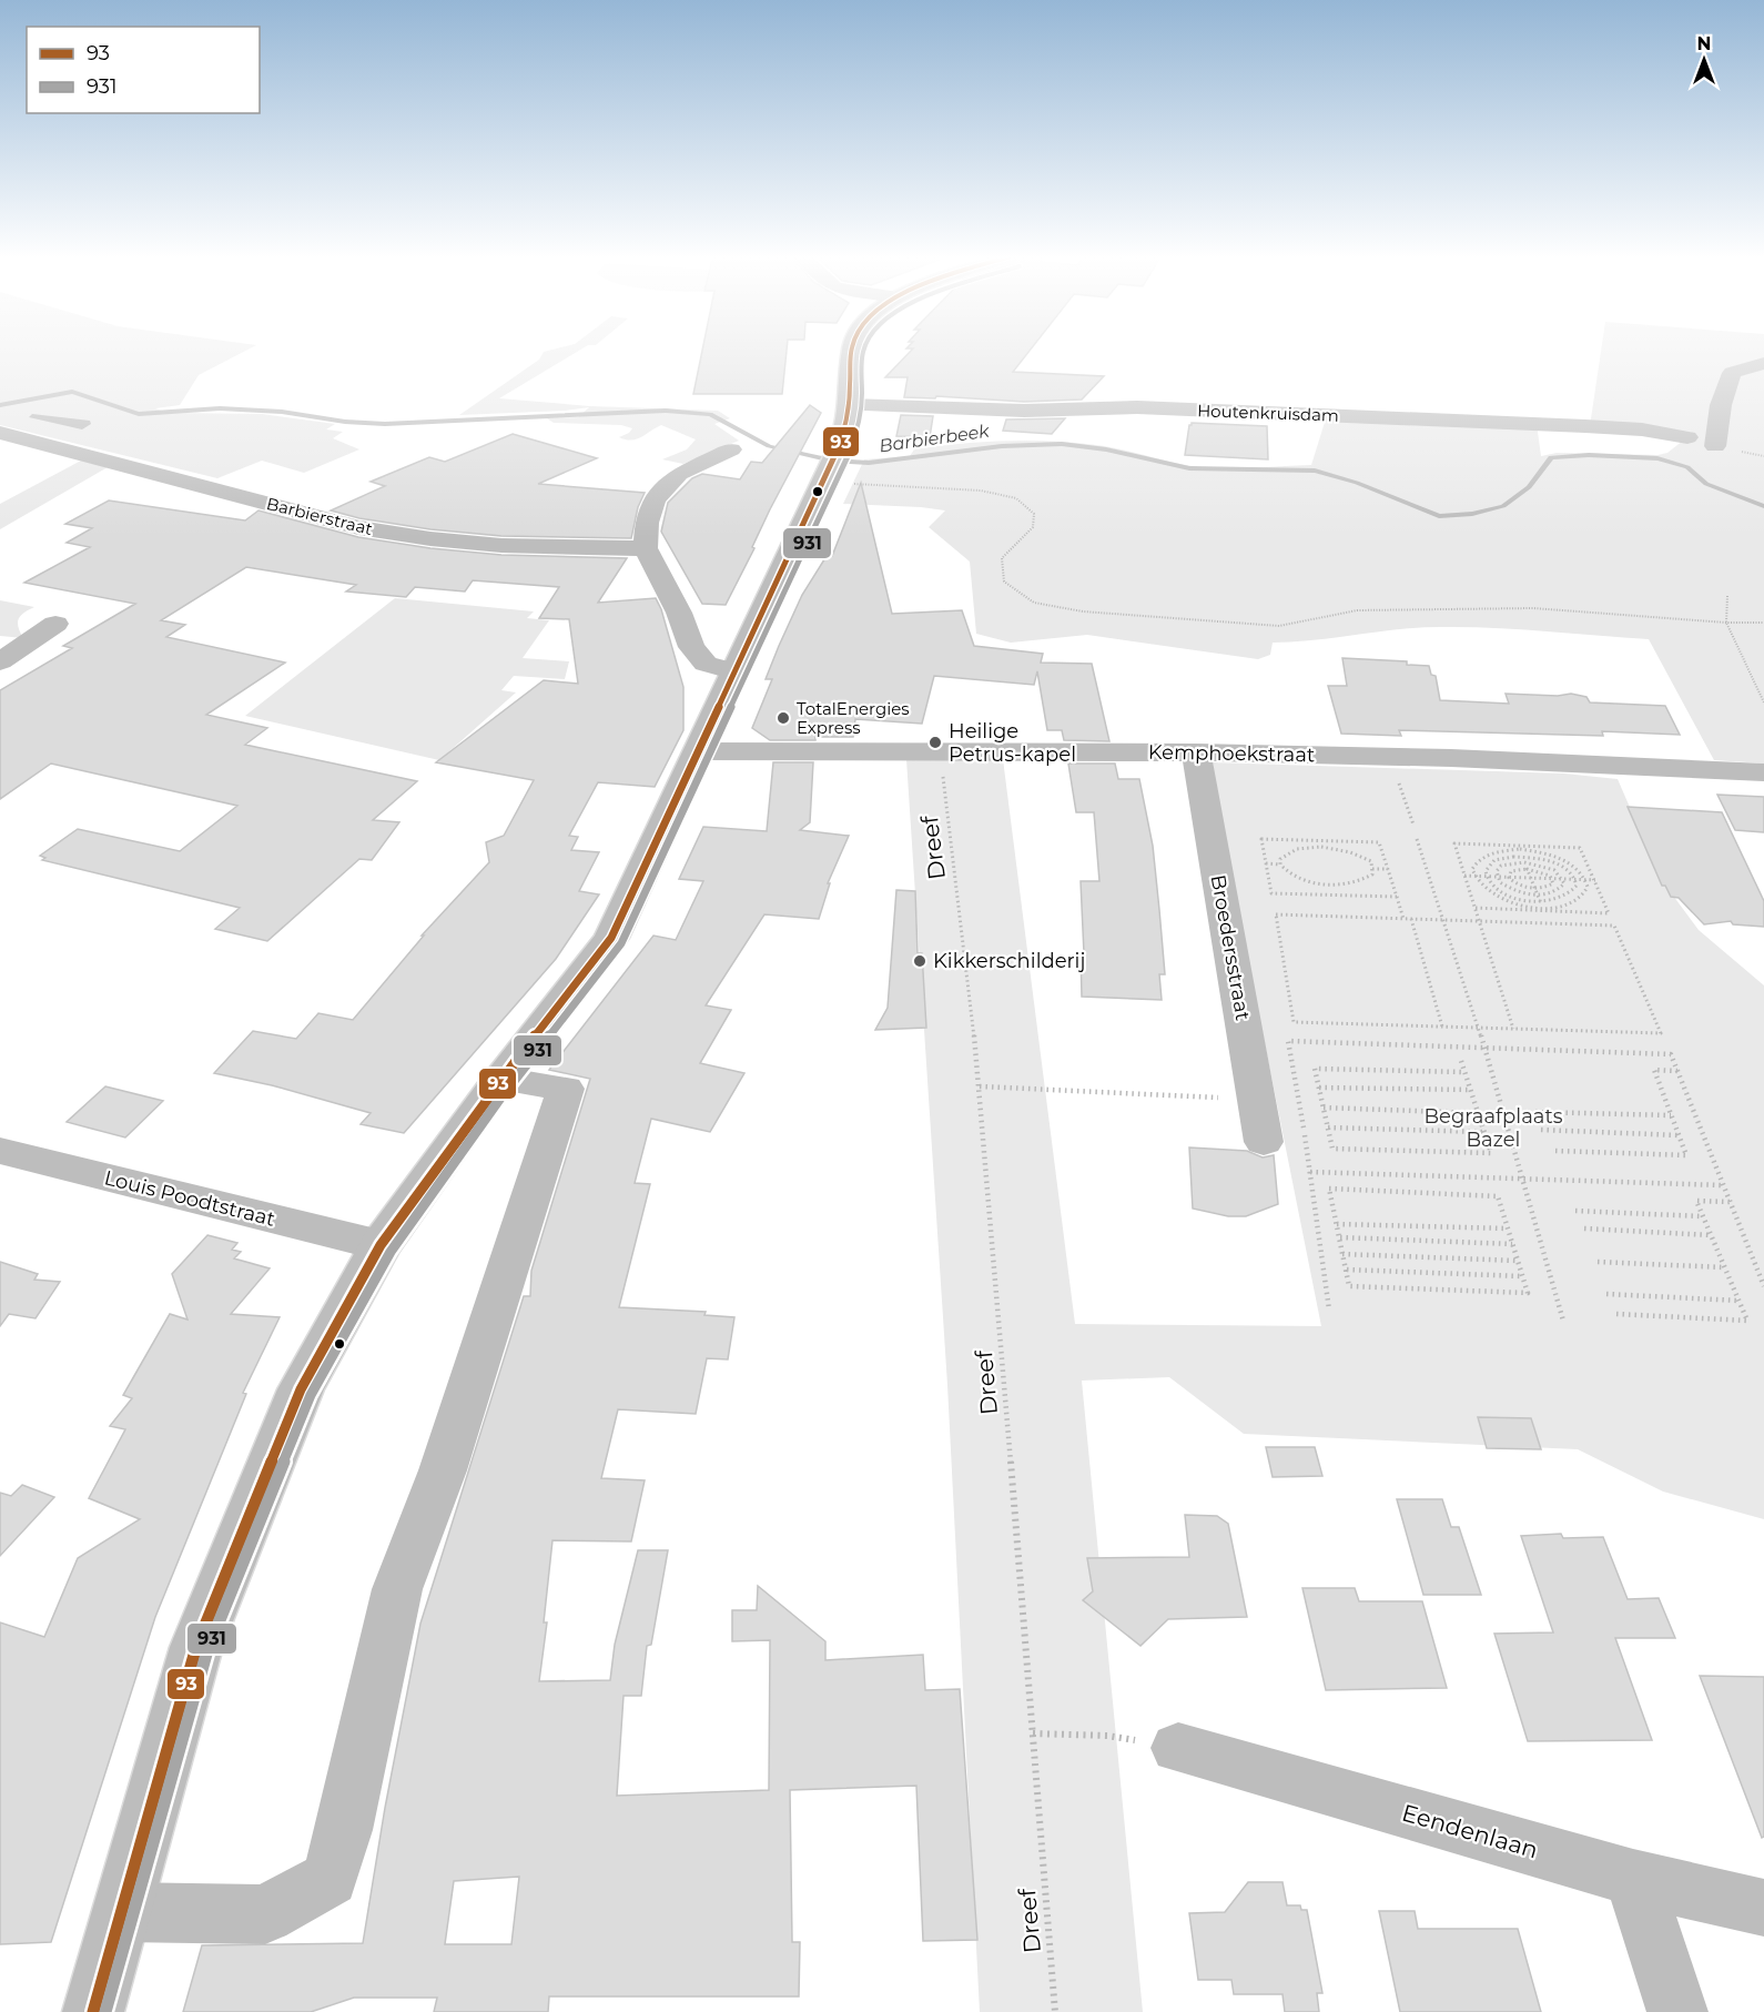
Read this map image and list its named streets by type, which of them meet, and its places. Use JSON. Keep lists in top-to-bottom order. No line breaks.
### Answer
{"streets":{"street":["Houtenkruisdam","Barbierstraat","Kemphoekstraat","Broedersstraat","Louis Poodtstraat","Eendenlaan"],"path":["Dreef"]},"crossings":[["Kemphoekstraat","Dreef"],["Kemphoekstraat","Broedersstraat"]],"water":["Barbierbeek"],"parks":["Begraafplaats Bazel"],"places":["TotalEnergies Express","Heilige Petrus-kapel","Kikkerschilderij"],"lines":["transit line 93","transit line 931"],"legend":["93","931"],"north":"top"}
